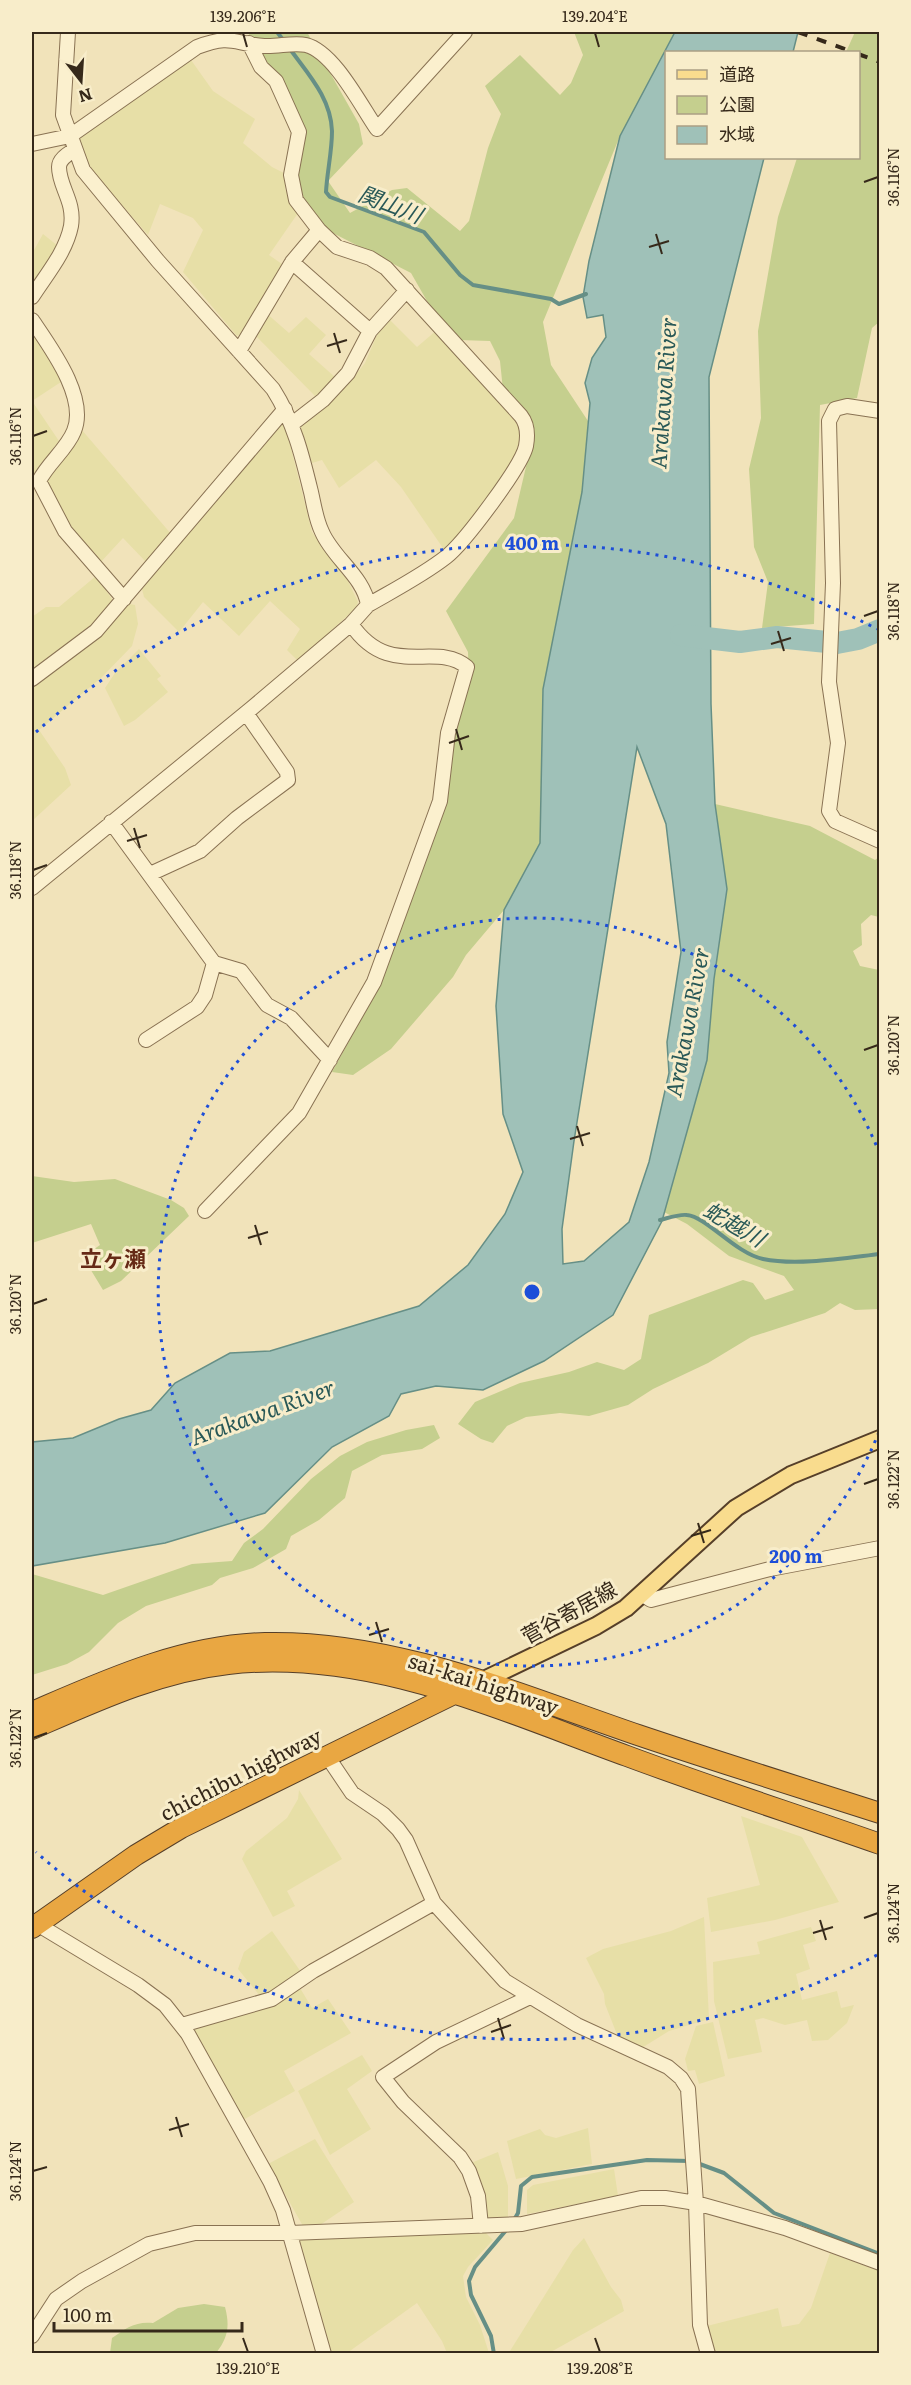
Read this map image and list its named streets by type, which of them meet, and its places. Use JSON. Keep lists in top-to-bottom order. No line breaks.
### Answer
{"streets":{"highway":["sai-kai highway","chichibu highway"],"main road":["菅谷寄居線"]},"crossings":[["菅谷寄居線","sai-kai highway"],["菅谷寄居線","chichibu highway"],["sai-kai highway","chichibu highway"]],"districts":["立ヶ瀬"],"water":["関山川","Arakawa River","蛇越川"],"legend":["道路","公園","水域"],"scale_bar":"100 m","north":"bottom","coordinates":["139.206°E","139.204°E","36.116°N","36.118°N","36.120°N","36.122°N","36.124°N","139.210°E","139.208°E"],"rings":["400 m","200 m"]}
